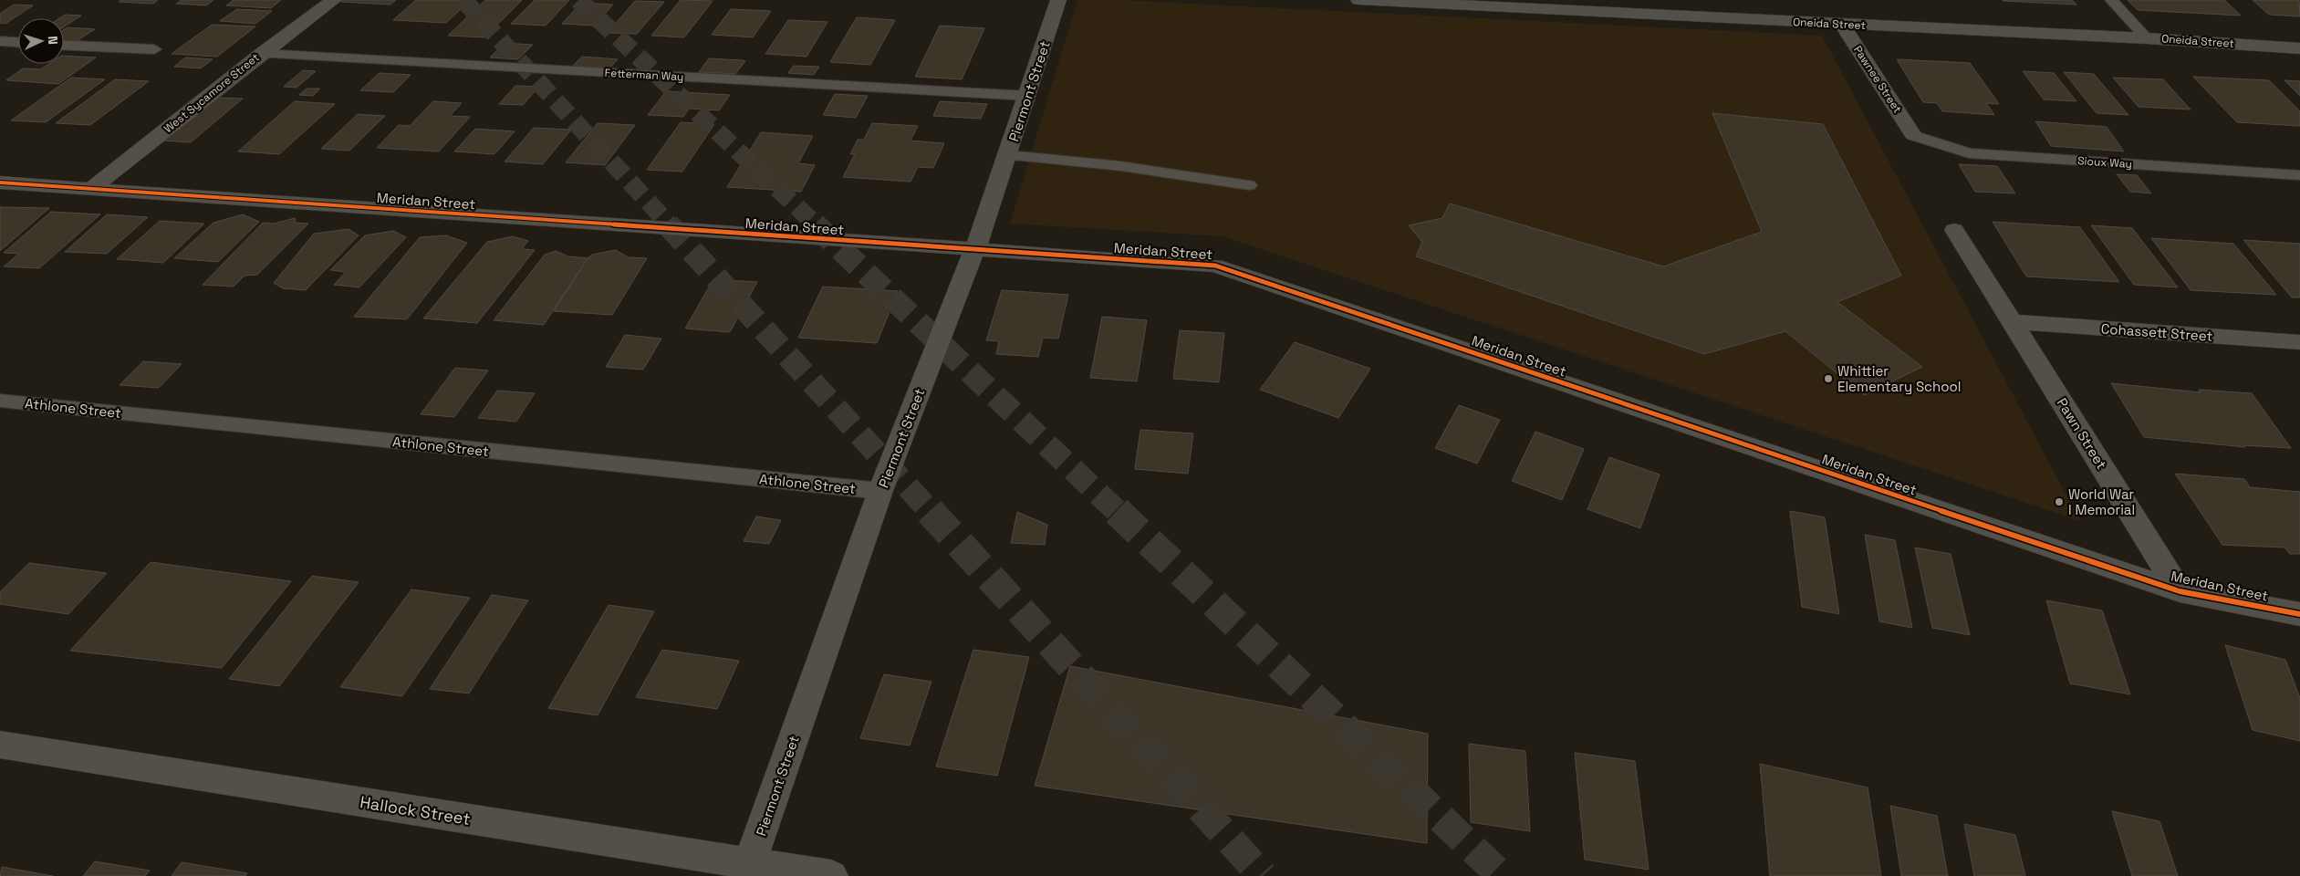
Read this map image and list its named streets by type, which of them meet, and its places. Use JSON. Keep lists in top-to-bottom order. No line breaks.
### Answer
{"streets":{"street":["Oneida Street","Pawnee Street","Piermont Street","West Sycamore Street","Meridan Street","Cohassett Street","Pawn Street","Hallock Street"],"lane":["Fetterman Way","Sioux Way","Athlone Street"]},"crossings":[["Oneida Street","Pawnee Street"],["Fetterman Way","Piermont Street"],["Fetterman Way","West Sycamore Street"],["Pawnee Street","Sioux Way"],["Piermont Street","Meridan Street"],["Piermont Street","Athlone Street"],["Piermont Street","Hallock Street"],["West Sycamore Street","Meridan Street"],["Meridan Street","Pawn Street"],["Cohassett Street","Pawn Street"]],"places":["Whittier Elementary School","World War I Memorial"],"north":"right"}
